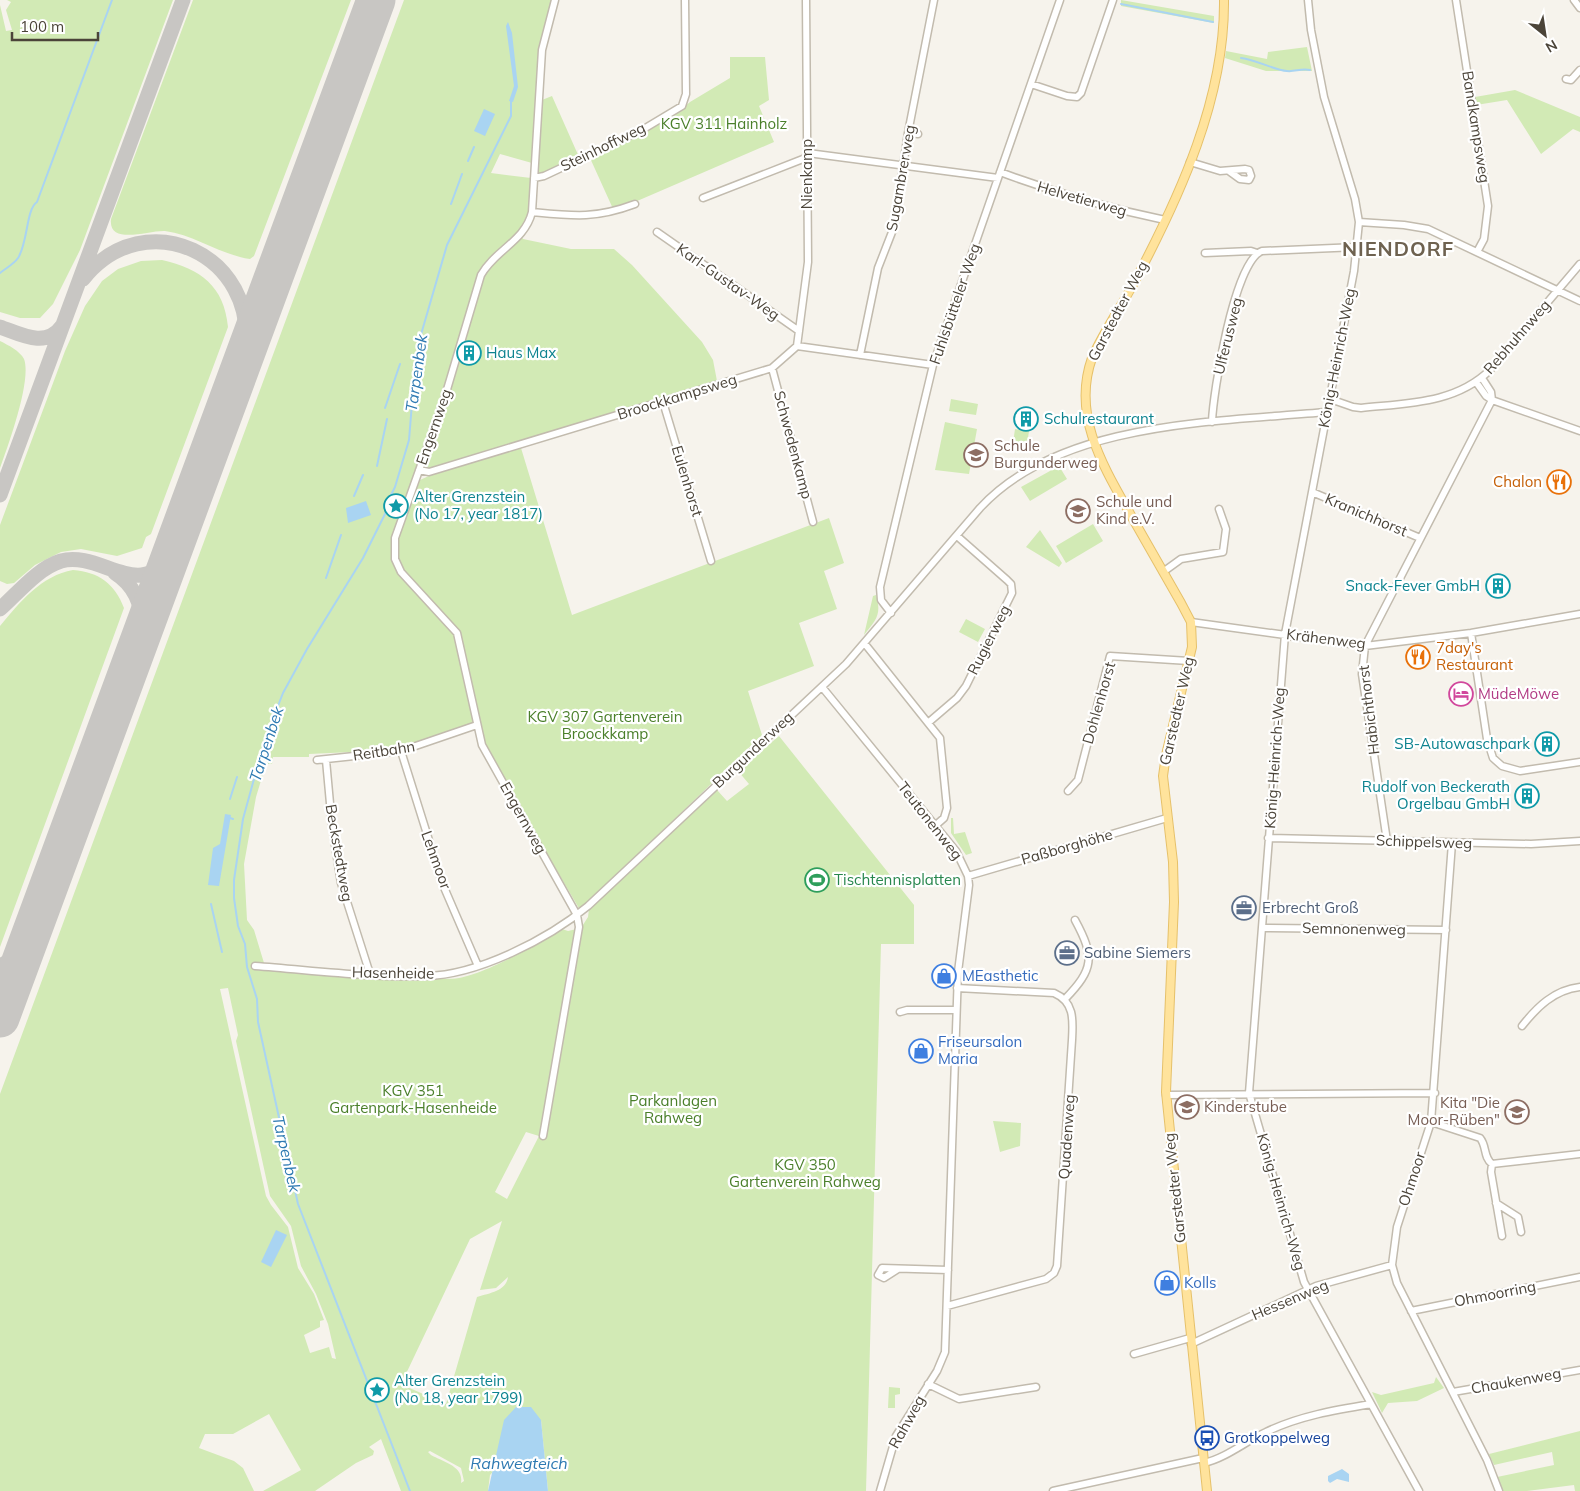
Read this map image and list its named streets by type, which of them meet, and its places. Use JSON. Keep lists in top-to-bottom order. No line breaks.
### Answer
{"streets":{"main road":["Garstedter Weg"],"street":["Bandkampsweg","Steinhoffweg","Nienkamp","Sugambrerweg","Helvetierweg","Karl-Gustav-Weg","Fuhlsbütteler Weg","Ulferusweg","Rebhuhnweg","König-Heinrich-Weg","Broockkampsweg","Engernweg","Schwedenkamp","Eulenhorst","Kranichhorst","Krähenweg","Rugierweg","Dohlenhorst","Habichthorst","Burgunderweg","Reitbahn","Teutonenweg","Schippelsweg","Paßborghöhe","Beckstedtweg","Lehmoor","Semnonenweg","Hasenheide","Quadenweg","Ohmoor","Ohmoorring","Hessenweg","Chaukenweg","Rahweg"]},"crossings":[["Steinhoffweg","Engernweg"],["Nienkamp","Helvetierweg"],["Nienkamp","Karl-Gustav-Weg"],["Nienkamp","Broockkampsweg"],["Sugambrerweg","Helvetierweg"],["Helvetierweg","Fuhlsbütteler Weg"],["Helvetierweg","Garstedter Weg"],["Fuhlsbütteler Weg","Burgunderweg"],["Garstedter Weg","Krähenweg"],["Garstedter Weg","Dohlenhorst"],["Garstedter Weg","Burgunderweg"],["Garstedter Weg","Paßborghöhe"],["Garstedter Weg","Hessenweg"],["Rebhuhnweg","König-Heinrich-Weg"],["König-Heinrich-Weg","Kranichhorst"],["König-Heinrich-Weg","Krähenweg"],["König-Heinrich-Weg","Schippelsweg"],["König-Heinrich-Weg","Semnonenweg"],["König-Heinrich-Weg","Hessenweg"],["Broockkampsweg","Engernweg"],["Broockkampsweg","Schwedenkamp"],["Broockkampsweg","Eulenhorst"],["Engernweg","Burgunderweg"],["Engernweg","Reitbahn"],["Engernweg","Hasenheide"],["Kranichhorst","Habichthorst"],["Krähenweg","Habichthorst"],["Rugierweg","Burgunderweg"],["Habichthorst","Schippelsweg"],["Burgunderweg","Teutonenweg"],["Burgunderweg","Hasenheide"],["Reitbahn","Beckstedtweg"],["Reitbahn","Lehmoor"],["Teutonenweg","Paßborghöhe"],["Teutonenweg","Quadenweg"],["Teutonenweg","Rahweg"],["Schippelsweg","Ohmoor"],["Beckstedtweg","Hasenheide"],["Lehmoor","Hasenheide"],["Semnonenweg","Ohmoor"],["Ohmoor","Ohmoorring"],["Ohmoor","Hessenweg"],["Ohmoor","Chaukenweg"]],"districts":["NIENDORF"],"water":["Tarpenbek","Rahwegteich"],"parks":["KGV 311 Hainholz","KGV 307 Gartenverein Broockkamp","KGV 351 Gartenpark-Hasenheide","Parkanlagen Rahweg","KGV 350 Gartenverein Rahweg"],"places":{"building":["Haus Max","Schulrestaurant","Snack-Fever GmbH","SB-Autowaschpark","Rudolf von Beckerath Orgelbau GmbH"],"school or university":["Schule Burgunderweg","Schule und Kind e.V.","Kinderstube","Kita \"Die Moor-Rüben\""],"restaurant":["Chalon","7day's Restaurant"],"place":["Alter Grenzstein (No 17, year 1817)","Alter Grenzstein (No 18, year 1799)"],"hotel":["MüdeMöwe"],"sports":["Tischtennisplatten"],"office":["Erbrecht Groß","Sabine Siemers"],"shop":["MEasthetic","Friseursalon Maria","Kolls"],"bus stop":["Grotkoppelweg"]},"scale_bar":"100 m","north":"bottom right"}
